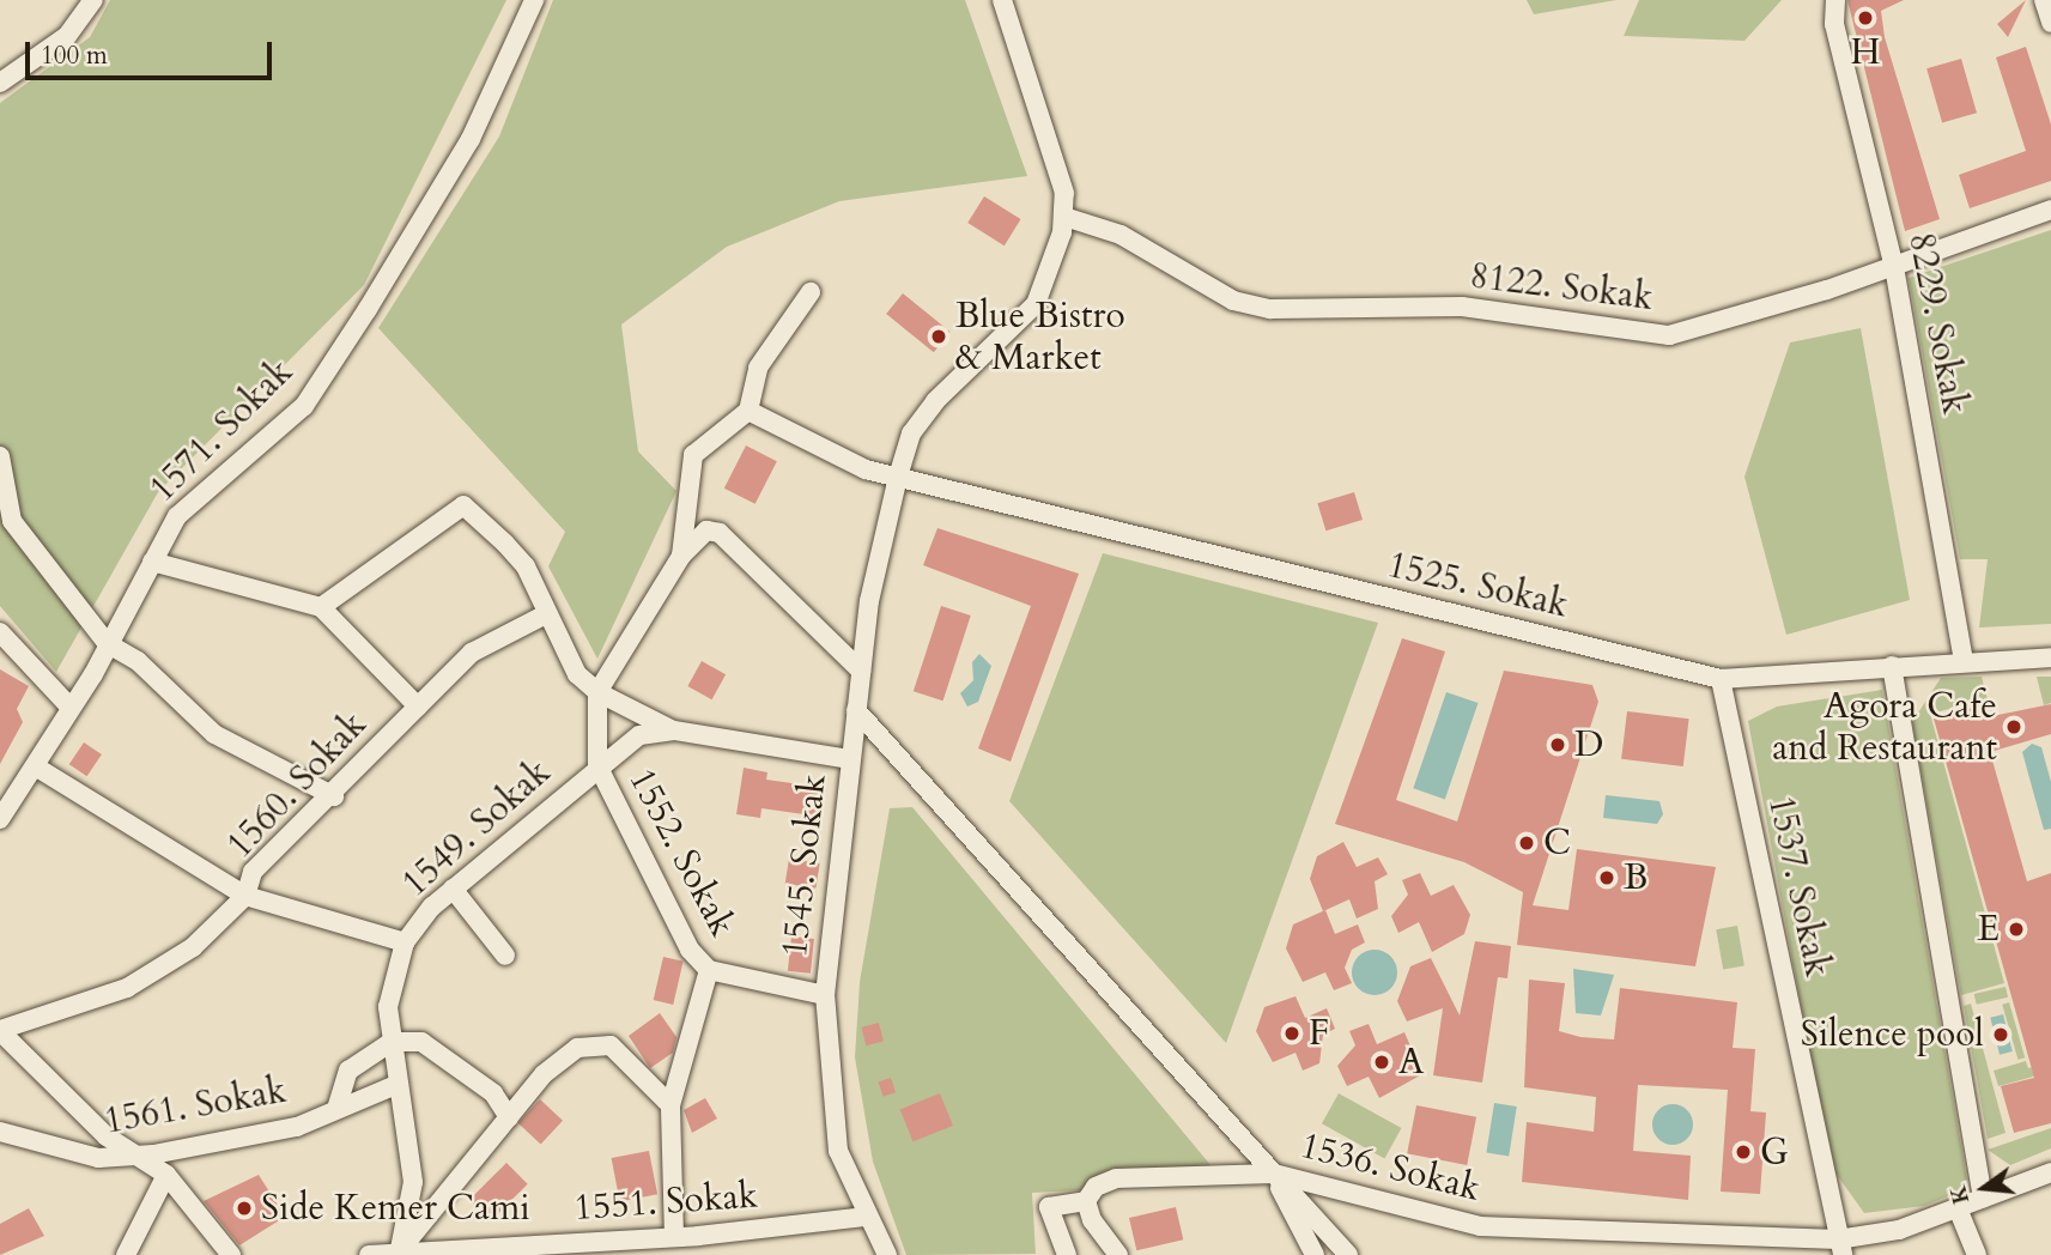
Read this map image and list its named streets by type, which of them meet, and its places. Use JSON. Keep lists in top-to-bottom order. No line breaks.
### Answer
{"streets":{"street":["8122. Sokak","8229. Sokak","1571. Sokak","1525. Sokak","1560. Sokak","1549. Sokak","1552. Sokak","1545. Sokak","1537. Sokak","1561. Sokak","1536. Sokak","1551. Sokak"]},"crossings":[["8122. Sokak","8229. Sokak"],["8122. Sokak","1545. Sokak"],["8229. Sokak","1525. Sokak"],["1525. Sokak","1545. Sokak"],["1525. Sokak","1537. Sokak"],["1549. Sokak","1552. Sokak"],["1549. Sokak","1545. Sokak"],["1549. Sokak","1561. Sokak"],["1549. Sokak","1551. Sokak"],["1552. Sokak","1545. Sokak"],["1552. Sokak","1551. Sokak"],["1545. Sokak","1536. Sokak"],["1545. Sokak","1551. Sokak"],["1537. Sokak","1536. Sokak"]],"places":["H","Blue Bistro & Market","Agora Cafe and Restaurant","D","C","B","E","F","Silence pool","A","G","Side Kemer Cami"],"scale_bar":"100 m","north":"left"}
